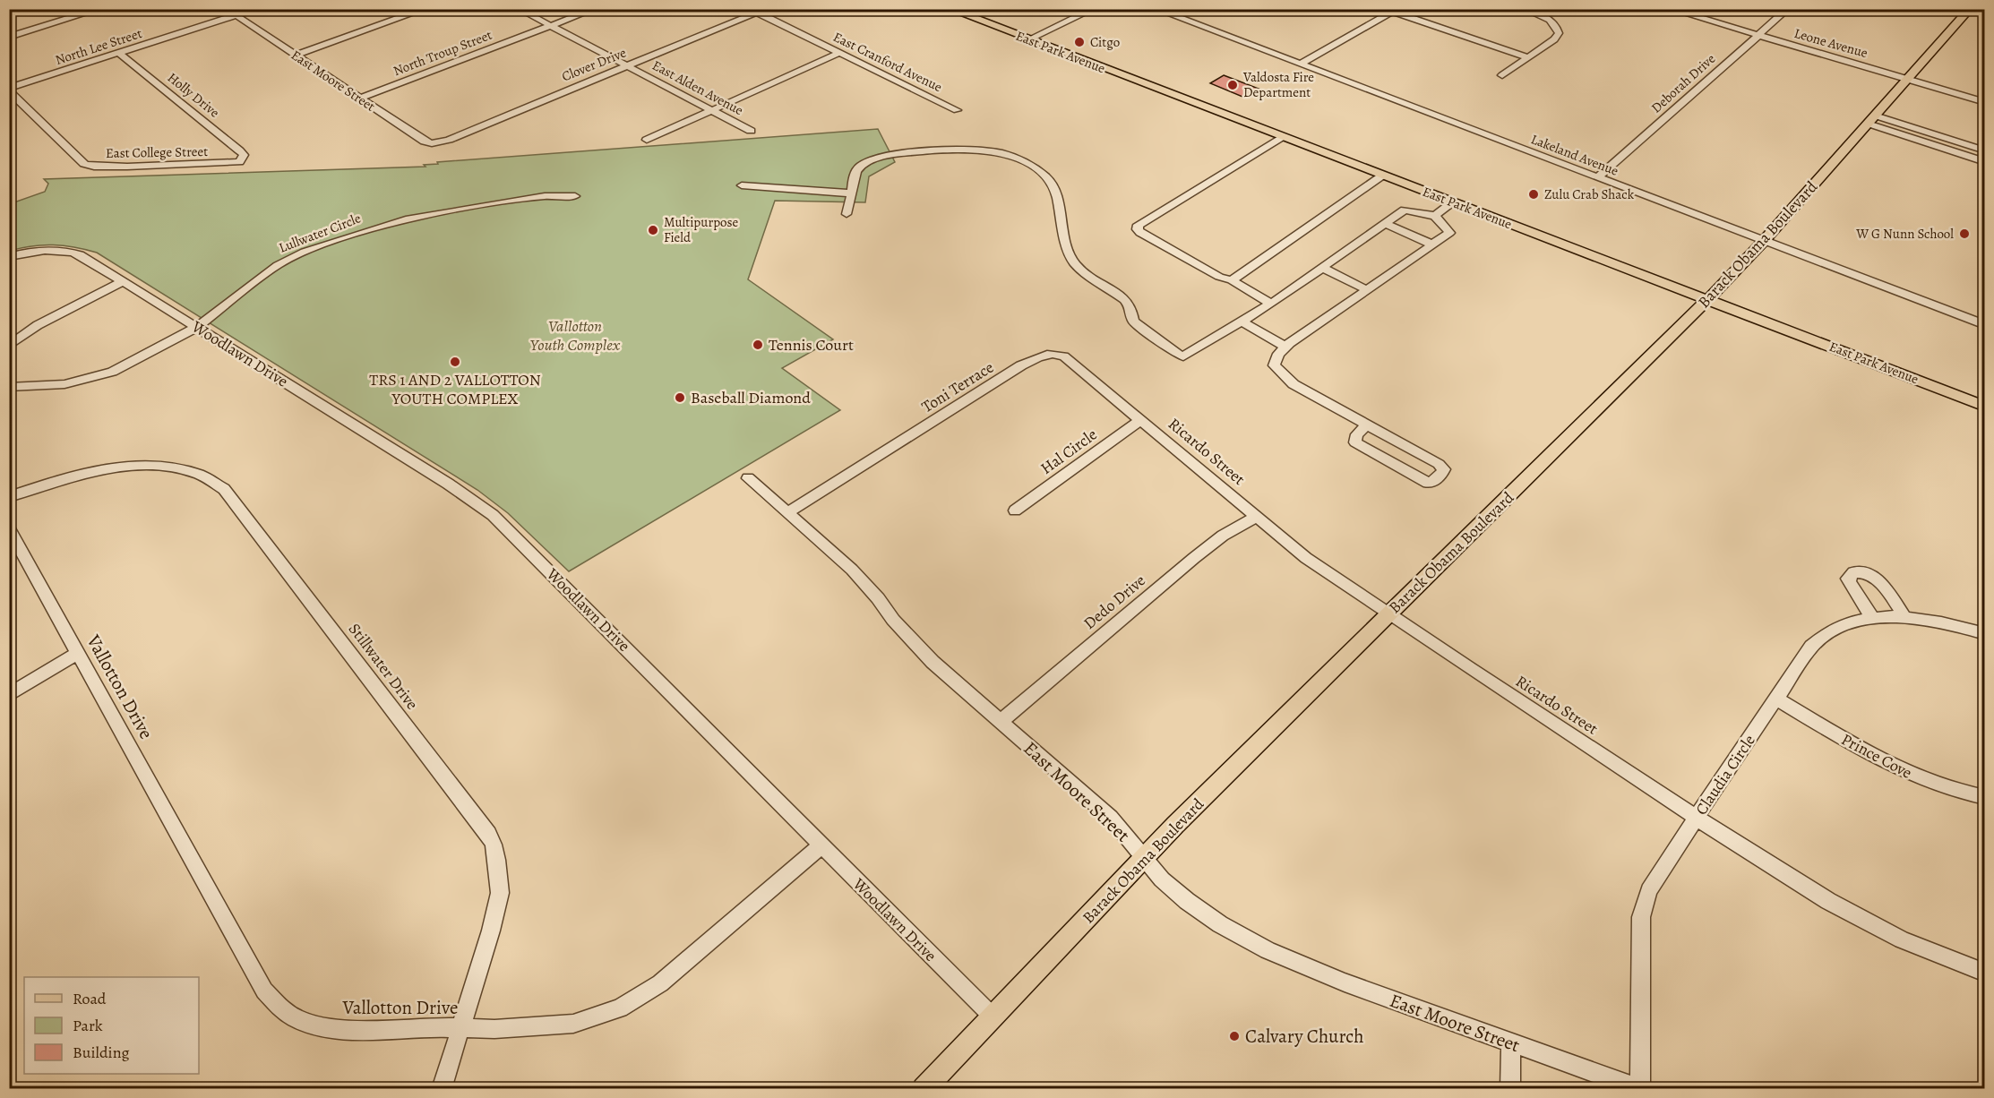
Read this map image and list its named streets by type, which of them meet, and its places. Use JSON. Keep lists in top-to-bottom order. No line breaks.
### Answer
{"streets":{"main road":["East Park Avenue","Barack Obama Boulevard"],"street":["Leone Avenue","North Lee Street","North Troup Street","East Cranford Avenue","Clover Drive","East Moore Street","Deborah Drive","East Alden Avenue","Holly Drive","East College Street","Lakeland Avenue","Lullwater Circle","Woodlawn Drive","Toni Terrace","Hal Circle","Ricardo Street","Dedo Drive","Stillwater Drive","Vallotton Drive","Prince Cove","Claudia Circle"]},"crossings":[["Leone Avenue","Deborah Drive"],["Leone Avenue","Barack Obama Boulevard"],["North Lee Street","East Moore Street"],["North Lee Street","Holly Drive"],["North Lee Street","East College Street"],["East Park Avenue","Barack Obama Boulevard"],["North Troup Street","East Moore Street"],["North Troup Street","East Alden Avenue"],["East Cranford Avenue","Clover Drive"],["Clover Drive","East Moore Street"],["Clover Drive","East Alden Avenue"],["East Moore Street","Barack Obama Boulevard"],["East Moore Street","Toni Terrace"],["East Moore Street","Dedo Drive"],["East Moore Street","Claudia Circle"],["Deborah Drive","Lakeland Avenue"],["Holly Drive","East College Street"],["Lakeland Avenue","Barack Obama Boulevard"],["Lullwater Circle","Woodlawn Drive"],["Barack Obama Boulevard","Woodlawn Drive"],["Barack Obama Boulevard","Ricardo Street"],["Woodlawn Drive","Vallotton Drive"],["Toni Terrace","Hal Circle"],["Toni Terrace","Ricardo Street"],["Hal Circle","Ricardo Street"],["Ricardo Street","Dedo Drive"],["Ricardo Street","Claudia Circle"],["Stillwater Drive","Vallotton Drive"],["Prince Cove","Claudia Circle"]],"parks":["Vallotton Youth Complex"],"places":["Citgo","Valdosta Fire Department","Zulu Crab Shack","Multipurpose Field","W G Nunn School","Tennis Court","TRS 1 AND 2 VALLOTTON YOUTH COMPLEX","Baseball Diamond","Calvary Church"],"legend":["Road","Park","Building"]}
